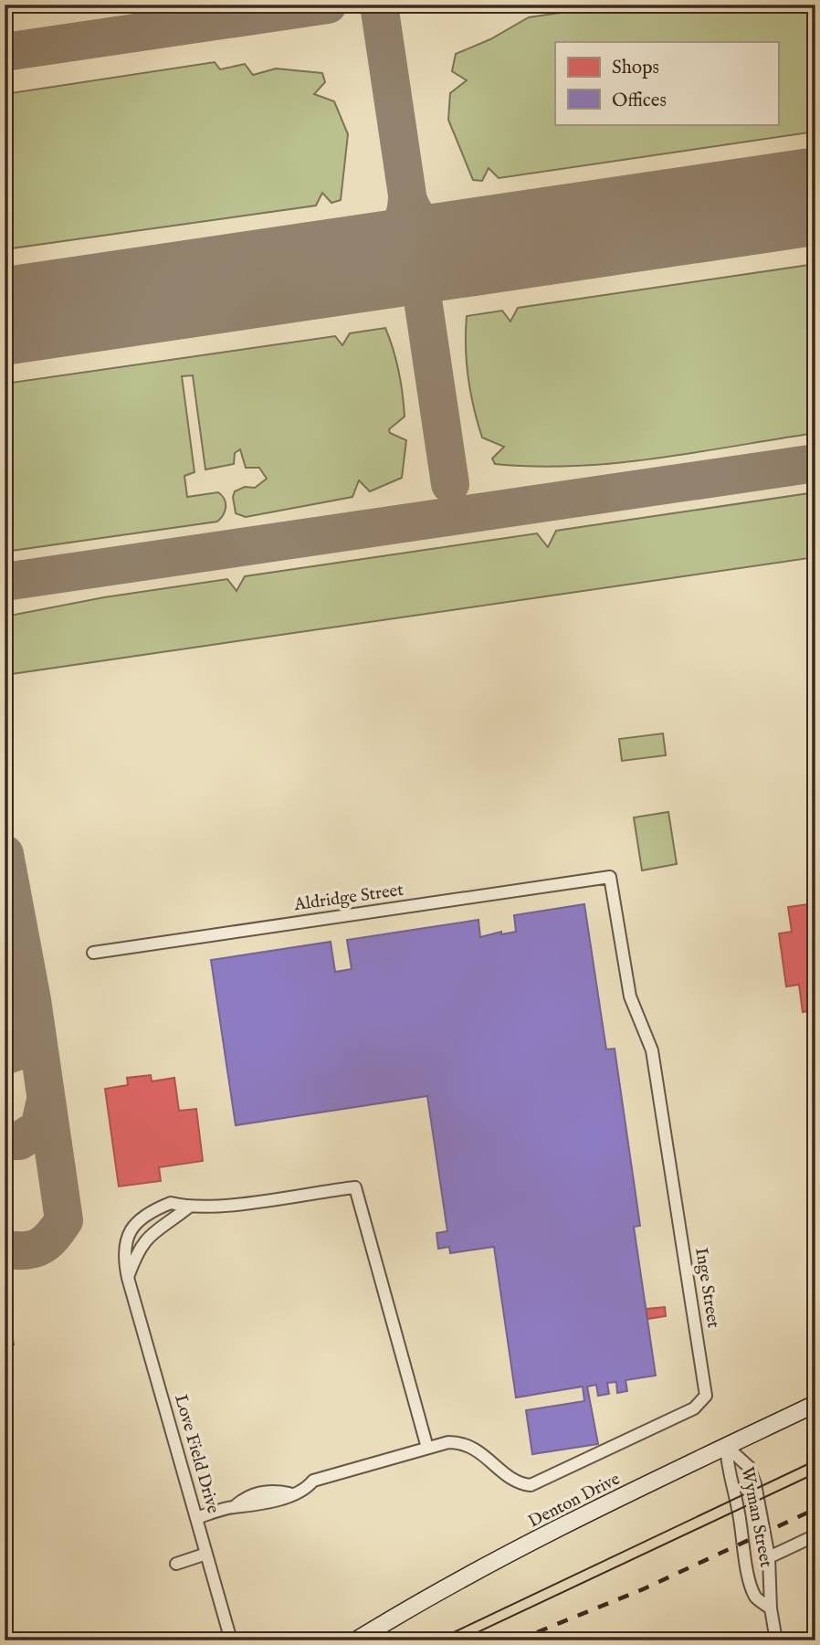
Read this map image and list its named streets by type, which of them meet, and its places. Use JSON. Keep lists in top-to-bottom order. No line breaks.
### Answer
{"streets":{"main road":["Denton Drive"],"street":["Aldridge Street","Inge Street","Love Field Drive","Wyman Street"]},"crossings":[["Aldridge Street","Inge Street"],["Inge Street","Love Field Drive"],["Denton Drive","Wyman Street"]],"legend":["Shops","Offices"]}
